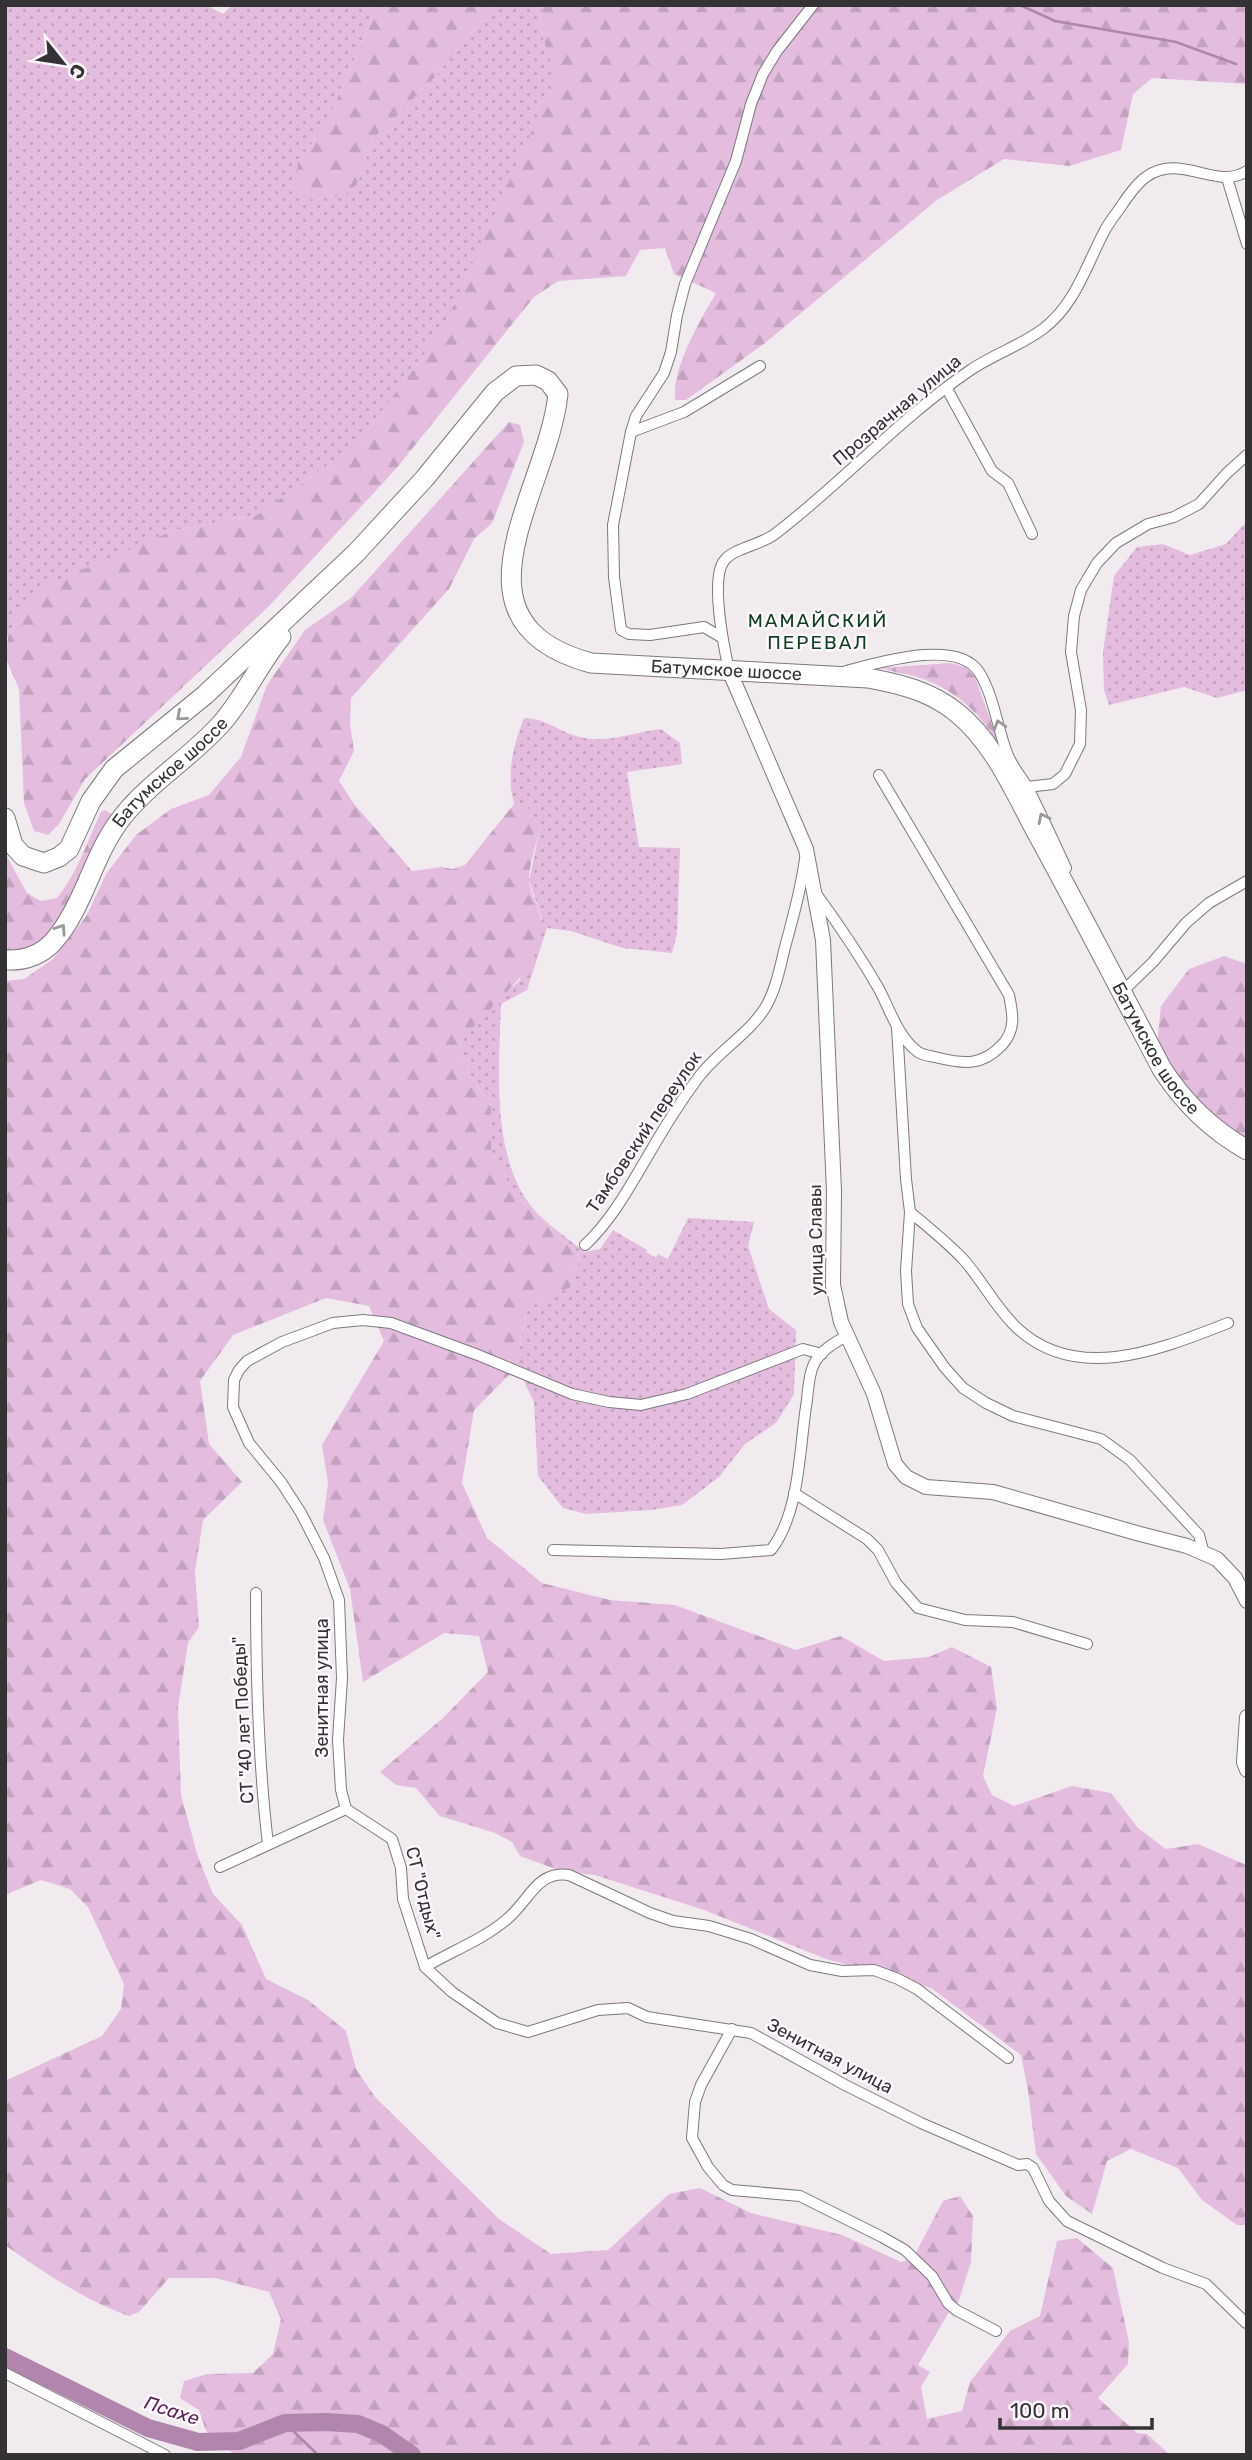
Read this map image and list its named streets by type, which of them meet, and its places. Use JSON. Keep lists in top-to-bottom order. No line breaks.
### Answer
{"streets":{"highway":["Батумское шоссе"],"street":["Прозрачная улица","Тамбовский переулок","улица Славы","Зенитная улица","СТ \"40 лет Победы\"","СТ \"Отдых\""]},"crossings":[["Прозрачная улица","Батумское шоссе"],["Прозрачная улица","улица Славы"],["Батумское шоссе","улица Славы"],["Тамбовский переулок","улица Славы"],["Зенитная улица","СТ \"Отдых\""]],"districts":["МАМАЙСКИЙ ПЕРЕВАЛ"],"water":["Псахе"],"scale_bar":"100 m","north":"bottom right"}
